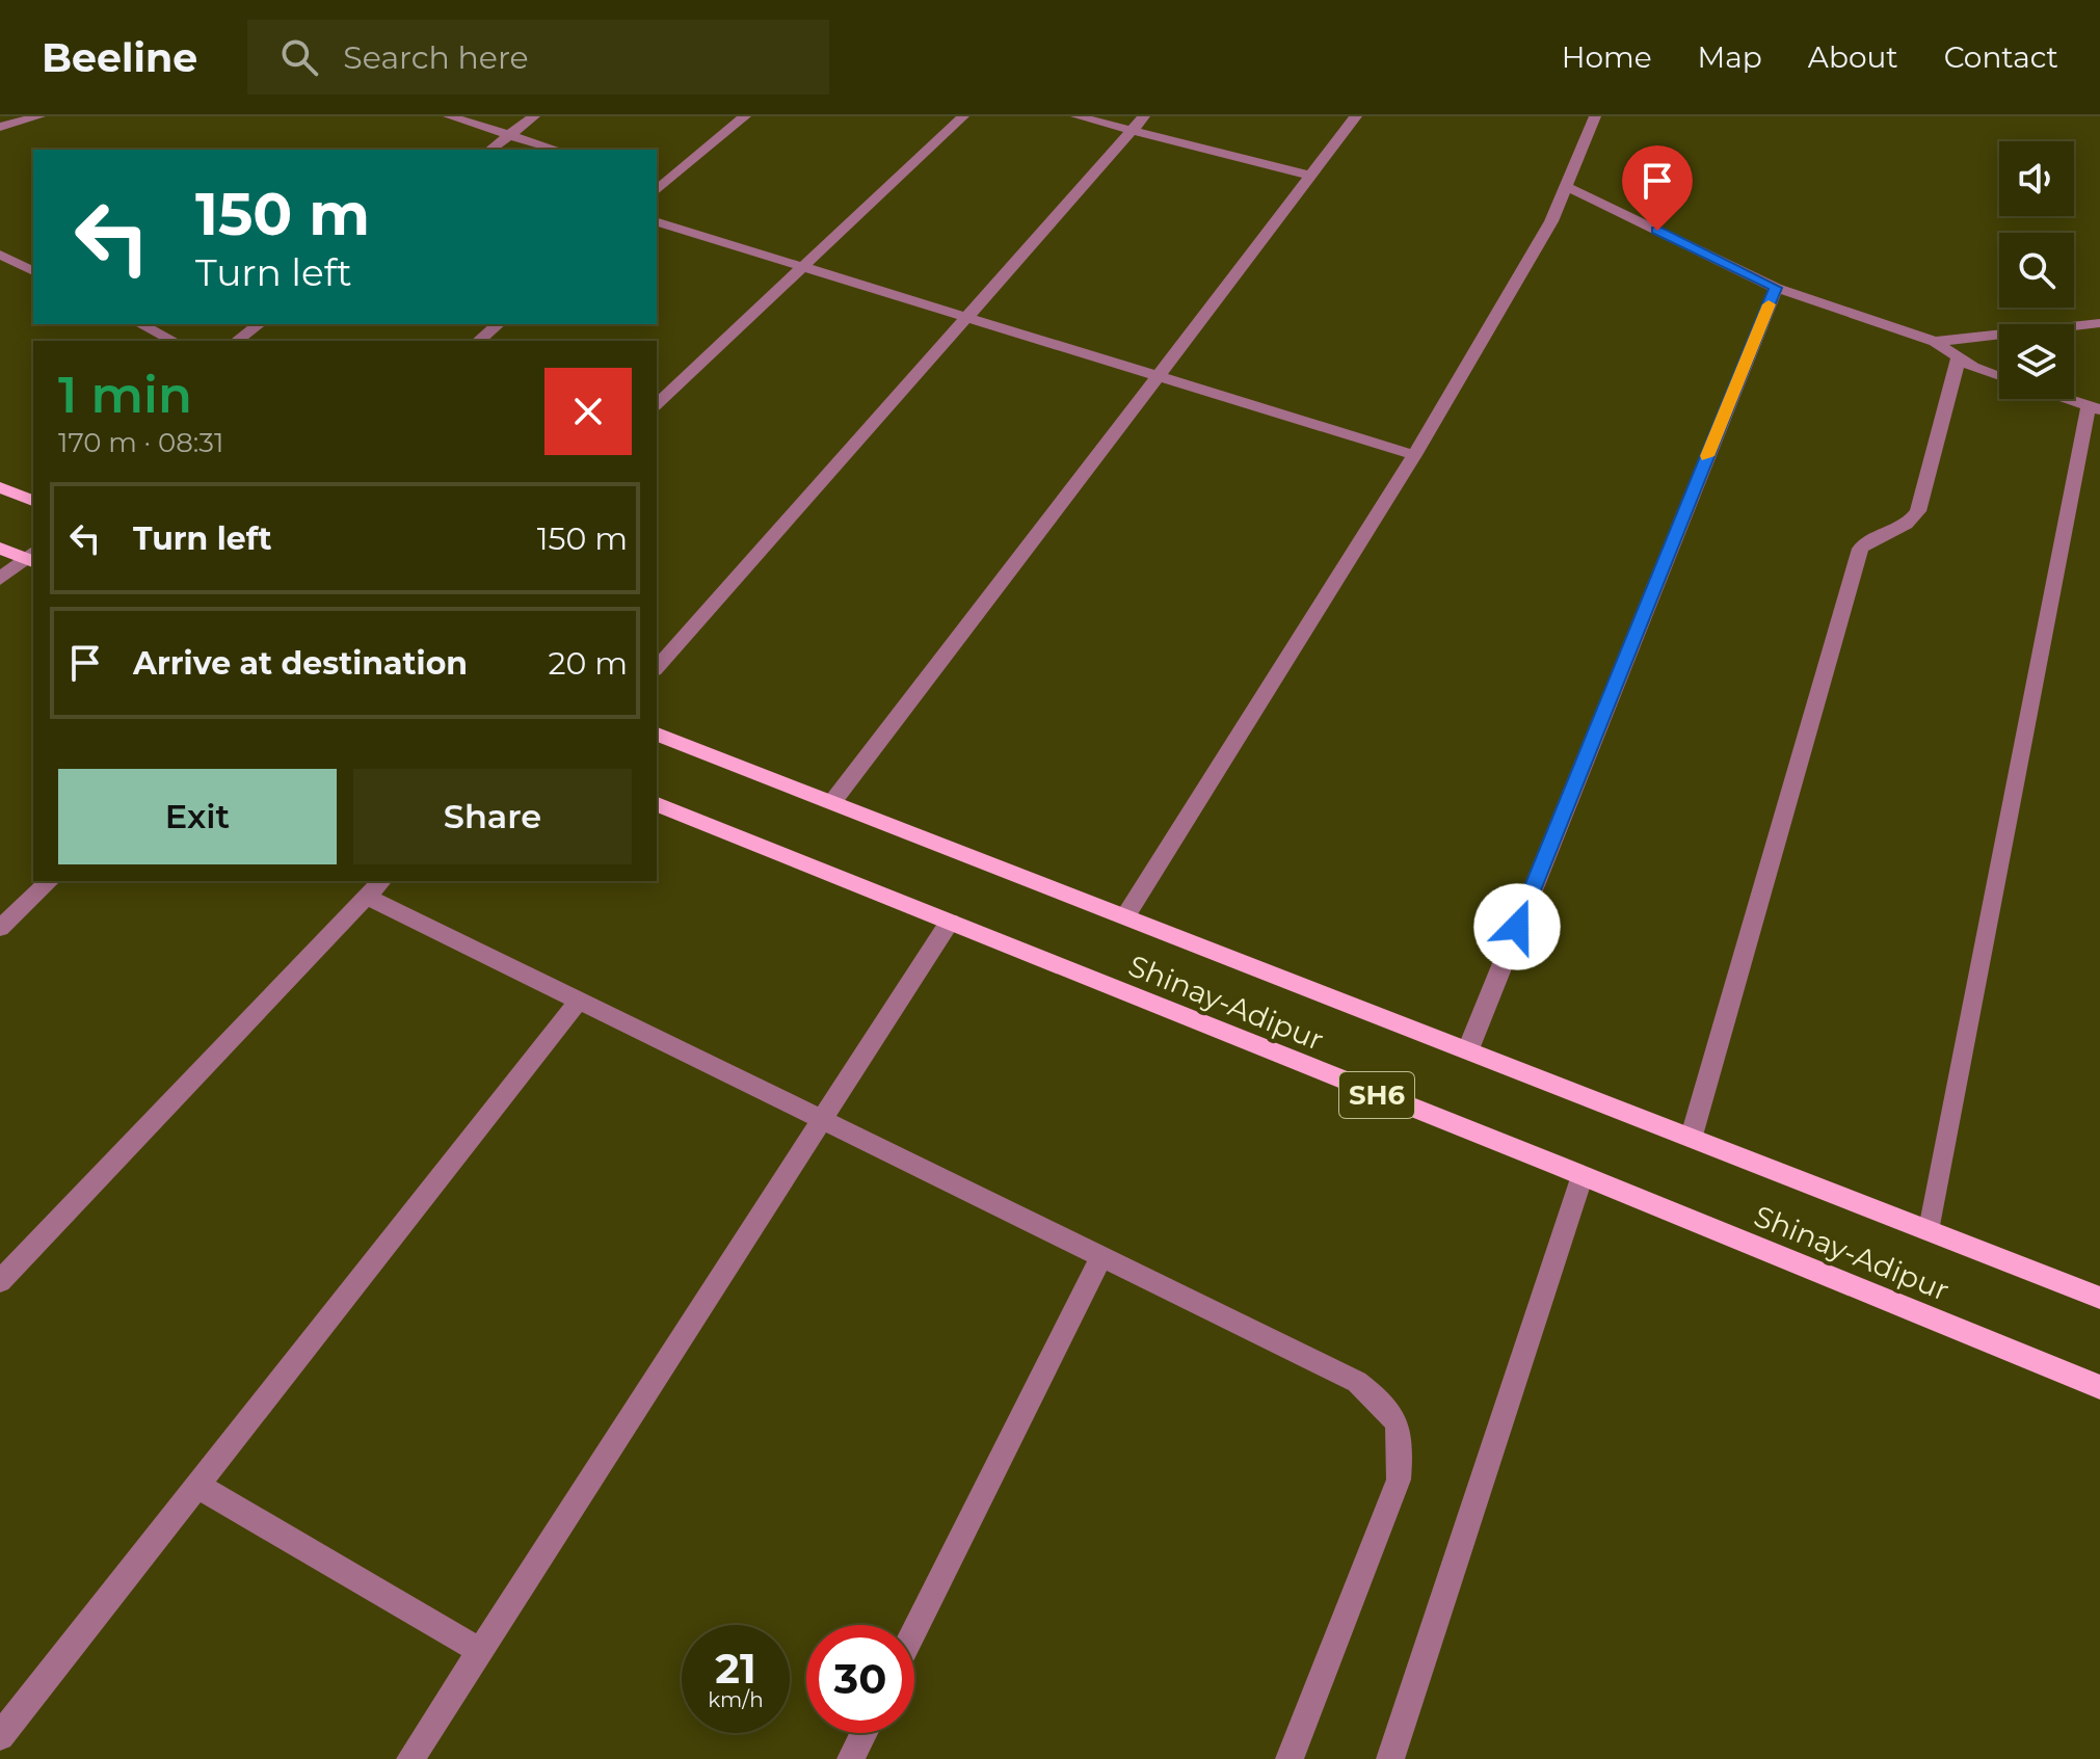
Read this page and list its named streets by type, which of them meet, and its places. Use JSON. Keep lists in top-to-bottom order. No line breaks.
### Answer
{"streets":{"main road":["Shinay-Adipur","SH6"]},"page":{"header":"Beeline","search":"Search here","nav":["Home","Map","About","Contact"],"turn":["150 m","Turn left"],"heading":["1 min","170 m · 08:31"],"list":[{"name":"Turn left","value":"150 m"},{"name":"Arrive at destination","value":"20 m"}],"buttons":["Exit","Share"],"speed":"21 km/h","limit":"30"}}
